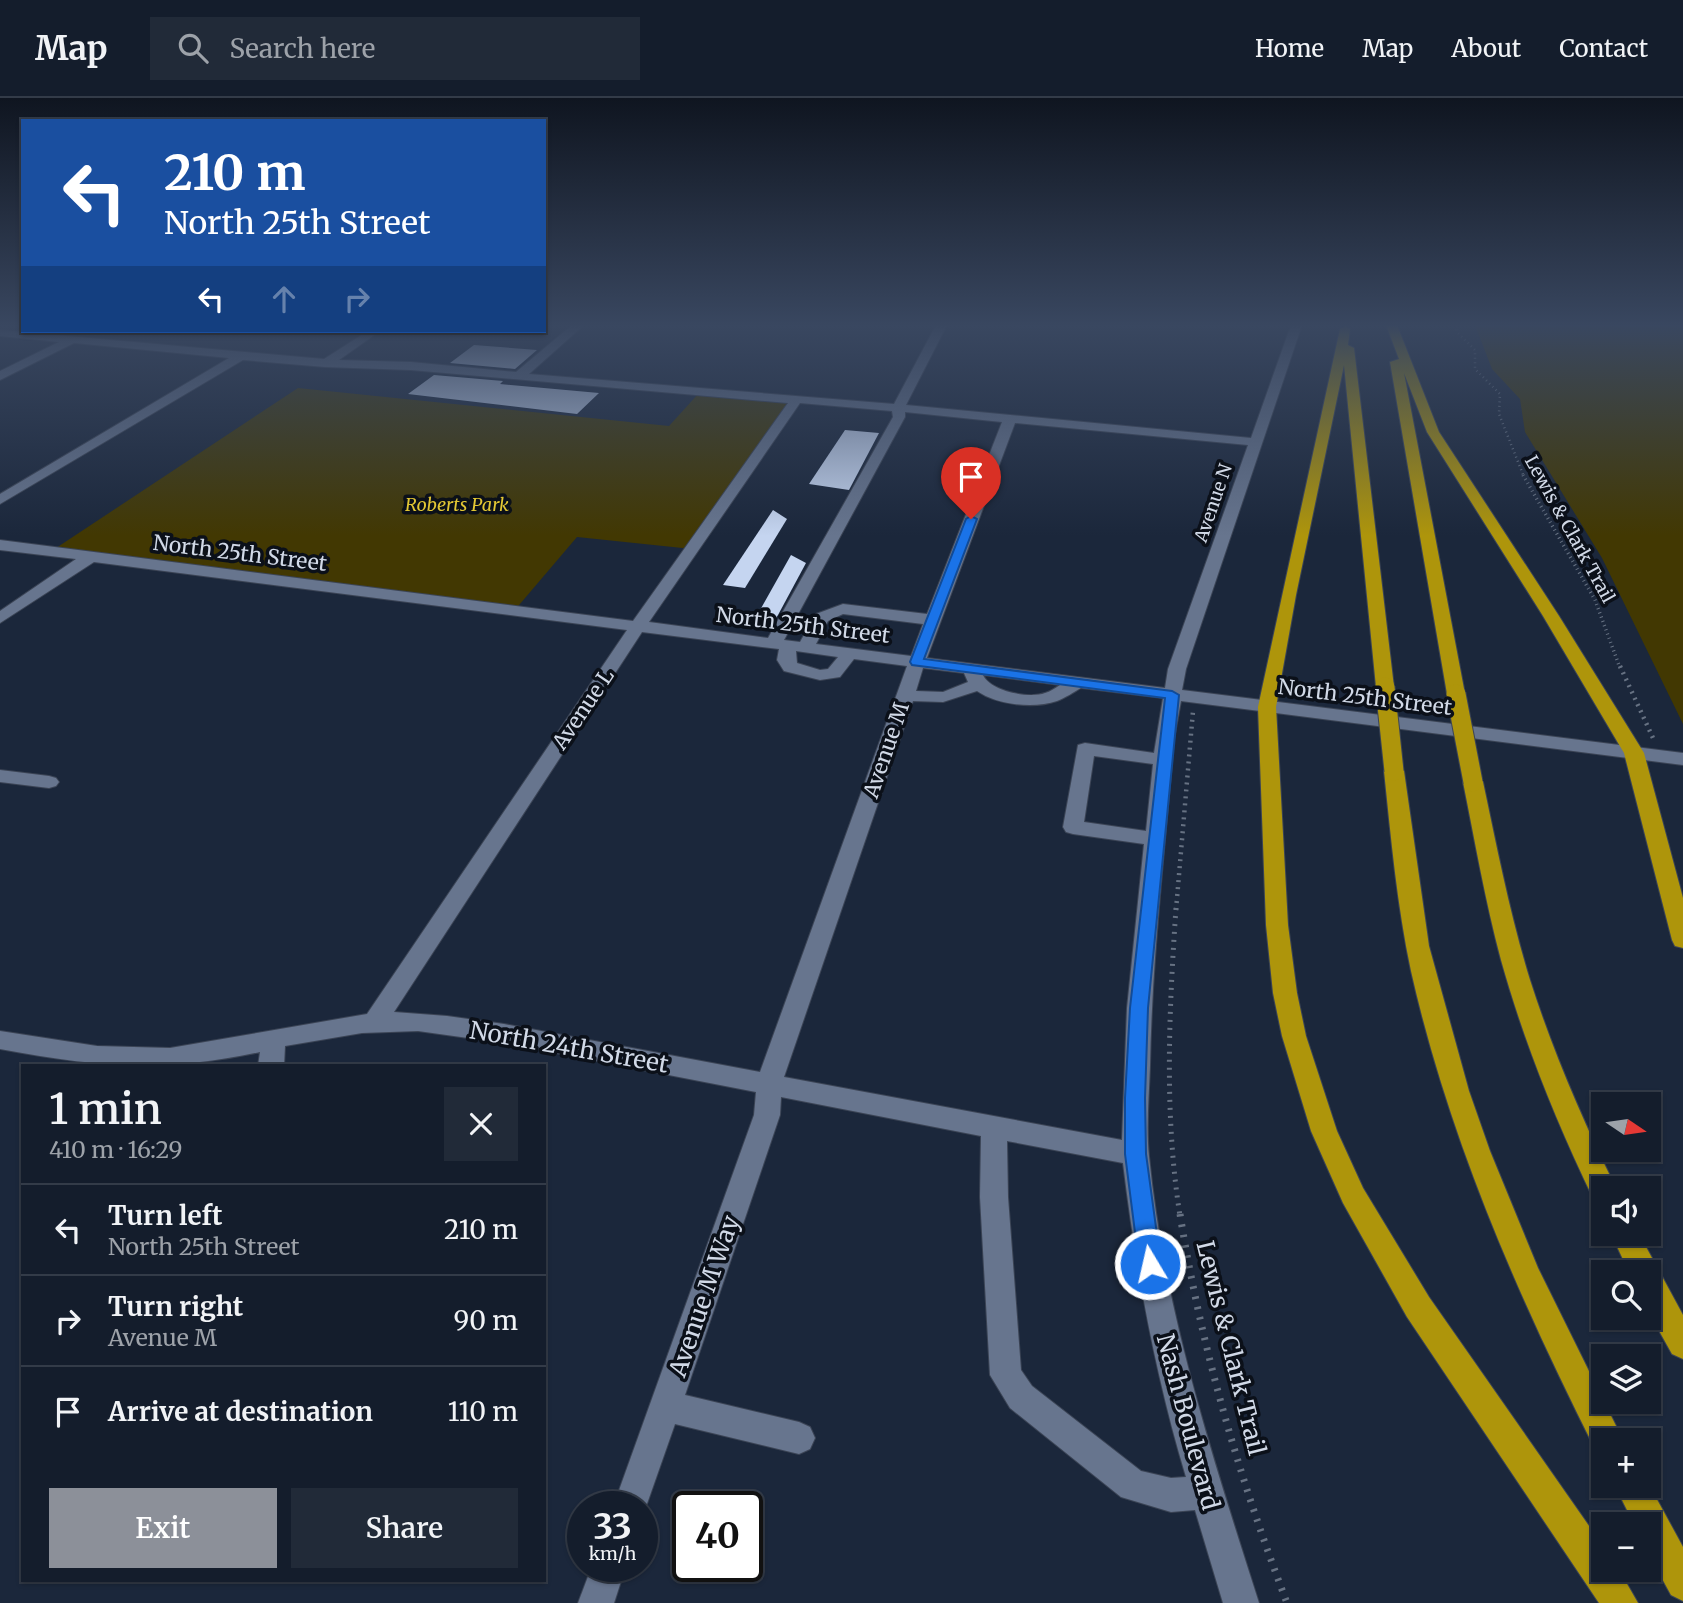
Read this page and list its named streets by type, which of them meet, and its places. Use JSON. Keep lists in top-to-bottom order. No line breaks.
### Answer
{"streets":{"street":["Avenue N","North 25th Street","Avenue L","Avenue M","North 24th Street","Avenue M Way","Nash Boulevard"],"path":["Lewis & Clark Trail"]},"crossings":[["Avenue N","North 25th Street"],["Avenue N","Nash Boulevard"],["Lewis & Clark Trail","North 25th Street"],["North 25th Street","Avenue L"],["North 25th Street","Avenue M"],["North 25th Street","Nash Boulevard"],["Avenue L","North 24th Street"],["Avenue M","North 24th Street"],["Avenue M","Avenue M Way"],["North 24th Street","Avenue M Way"],["North 24th Street","Nash Boulevard"]],"parks":["Roberts Park"],"north":"right","page":{"header":"Map","search":"Search here","nav":["Home","Map","About","Contact"],"turn":["210 m","North 25th Street"],"heading":["1 min","410 m · 16:29"],"map_buttons":["+","−"],"list":[{"name":"Turn left","note":"North 25th Street","value":"210 m"},{"name":"Turn right","note":"Avenue M","value":"90 m"},{"name":"Arrive at destination","value":"110 m"}],"buttons":["Exit","Share"],"speed":"33 km/h","limit":"40"}}
